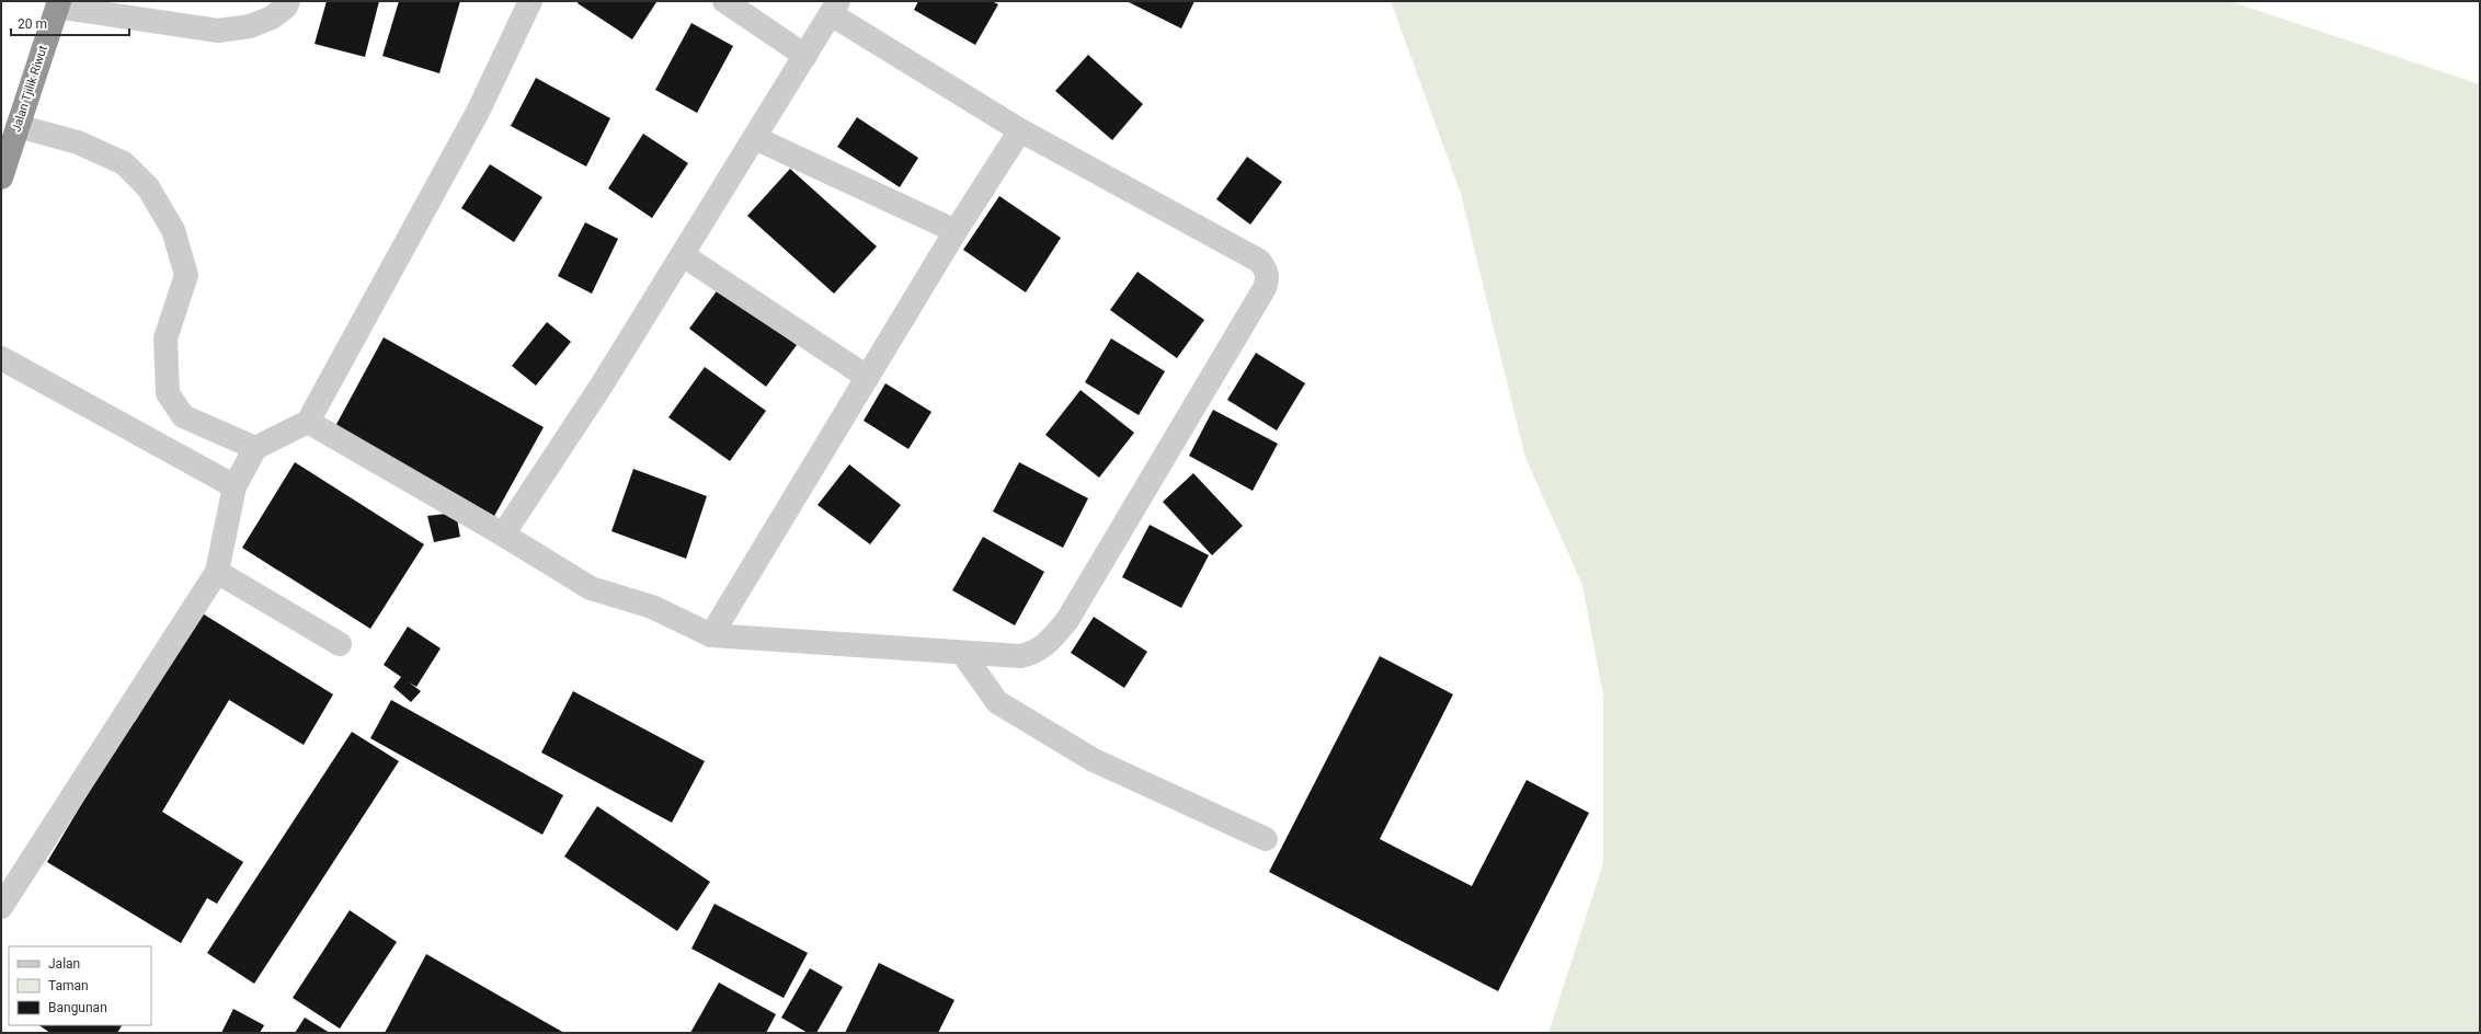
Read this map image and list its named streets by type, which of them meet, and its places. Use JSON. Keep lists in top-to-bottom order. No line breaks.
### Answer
{"streets":{"highway":["Jalan Tjilik Riwut"]},"legend":["Jalan","Taman","Bangunan"],"scale_bar":"20 m"}
